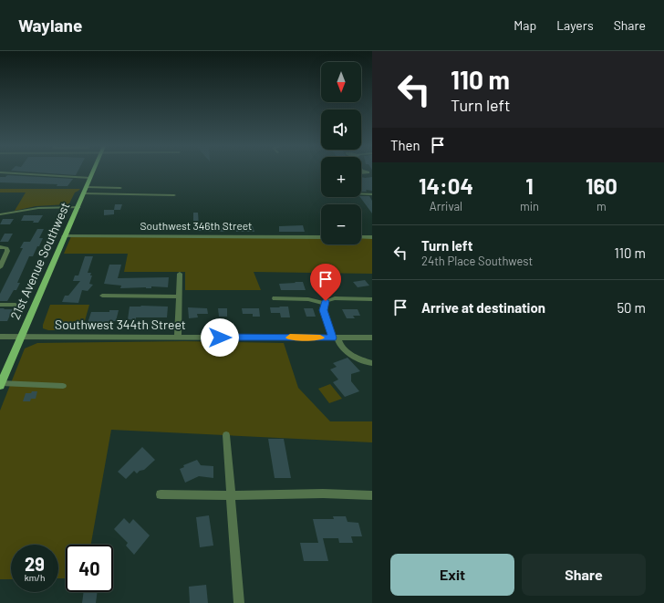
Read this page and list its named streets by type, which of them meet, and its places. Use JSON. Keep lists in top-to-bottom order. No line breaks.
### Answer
{"streets":{"main road":["21st Avenue Southwest"],"street":["Southwest 346th Street","Southwest 344th Street"]},"crossings":[["Southwest 346th Street","21st Avenue Southwest"],["21st Avenue Southwest","Southwest 344th Street"]],"north":"bottom","page":{"header":"Waylane","nav":["Map","Layers","Share"],"turn":["110 m","Turn left"],"map_buttons":["+","−"],"then":"Then","eta":["14:04","Arrival","1","min","160","m"],"list":[{"name":"Turn left","note":"24th Place Southwest","value":"110 m"},{"name":"Arrive at destination","value":"50 m"}],"speed":"29 km/h","limit":"40","buttons":["Exit","Share"]}}
